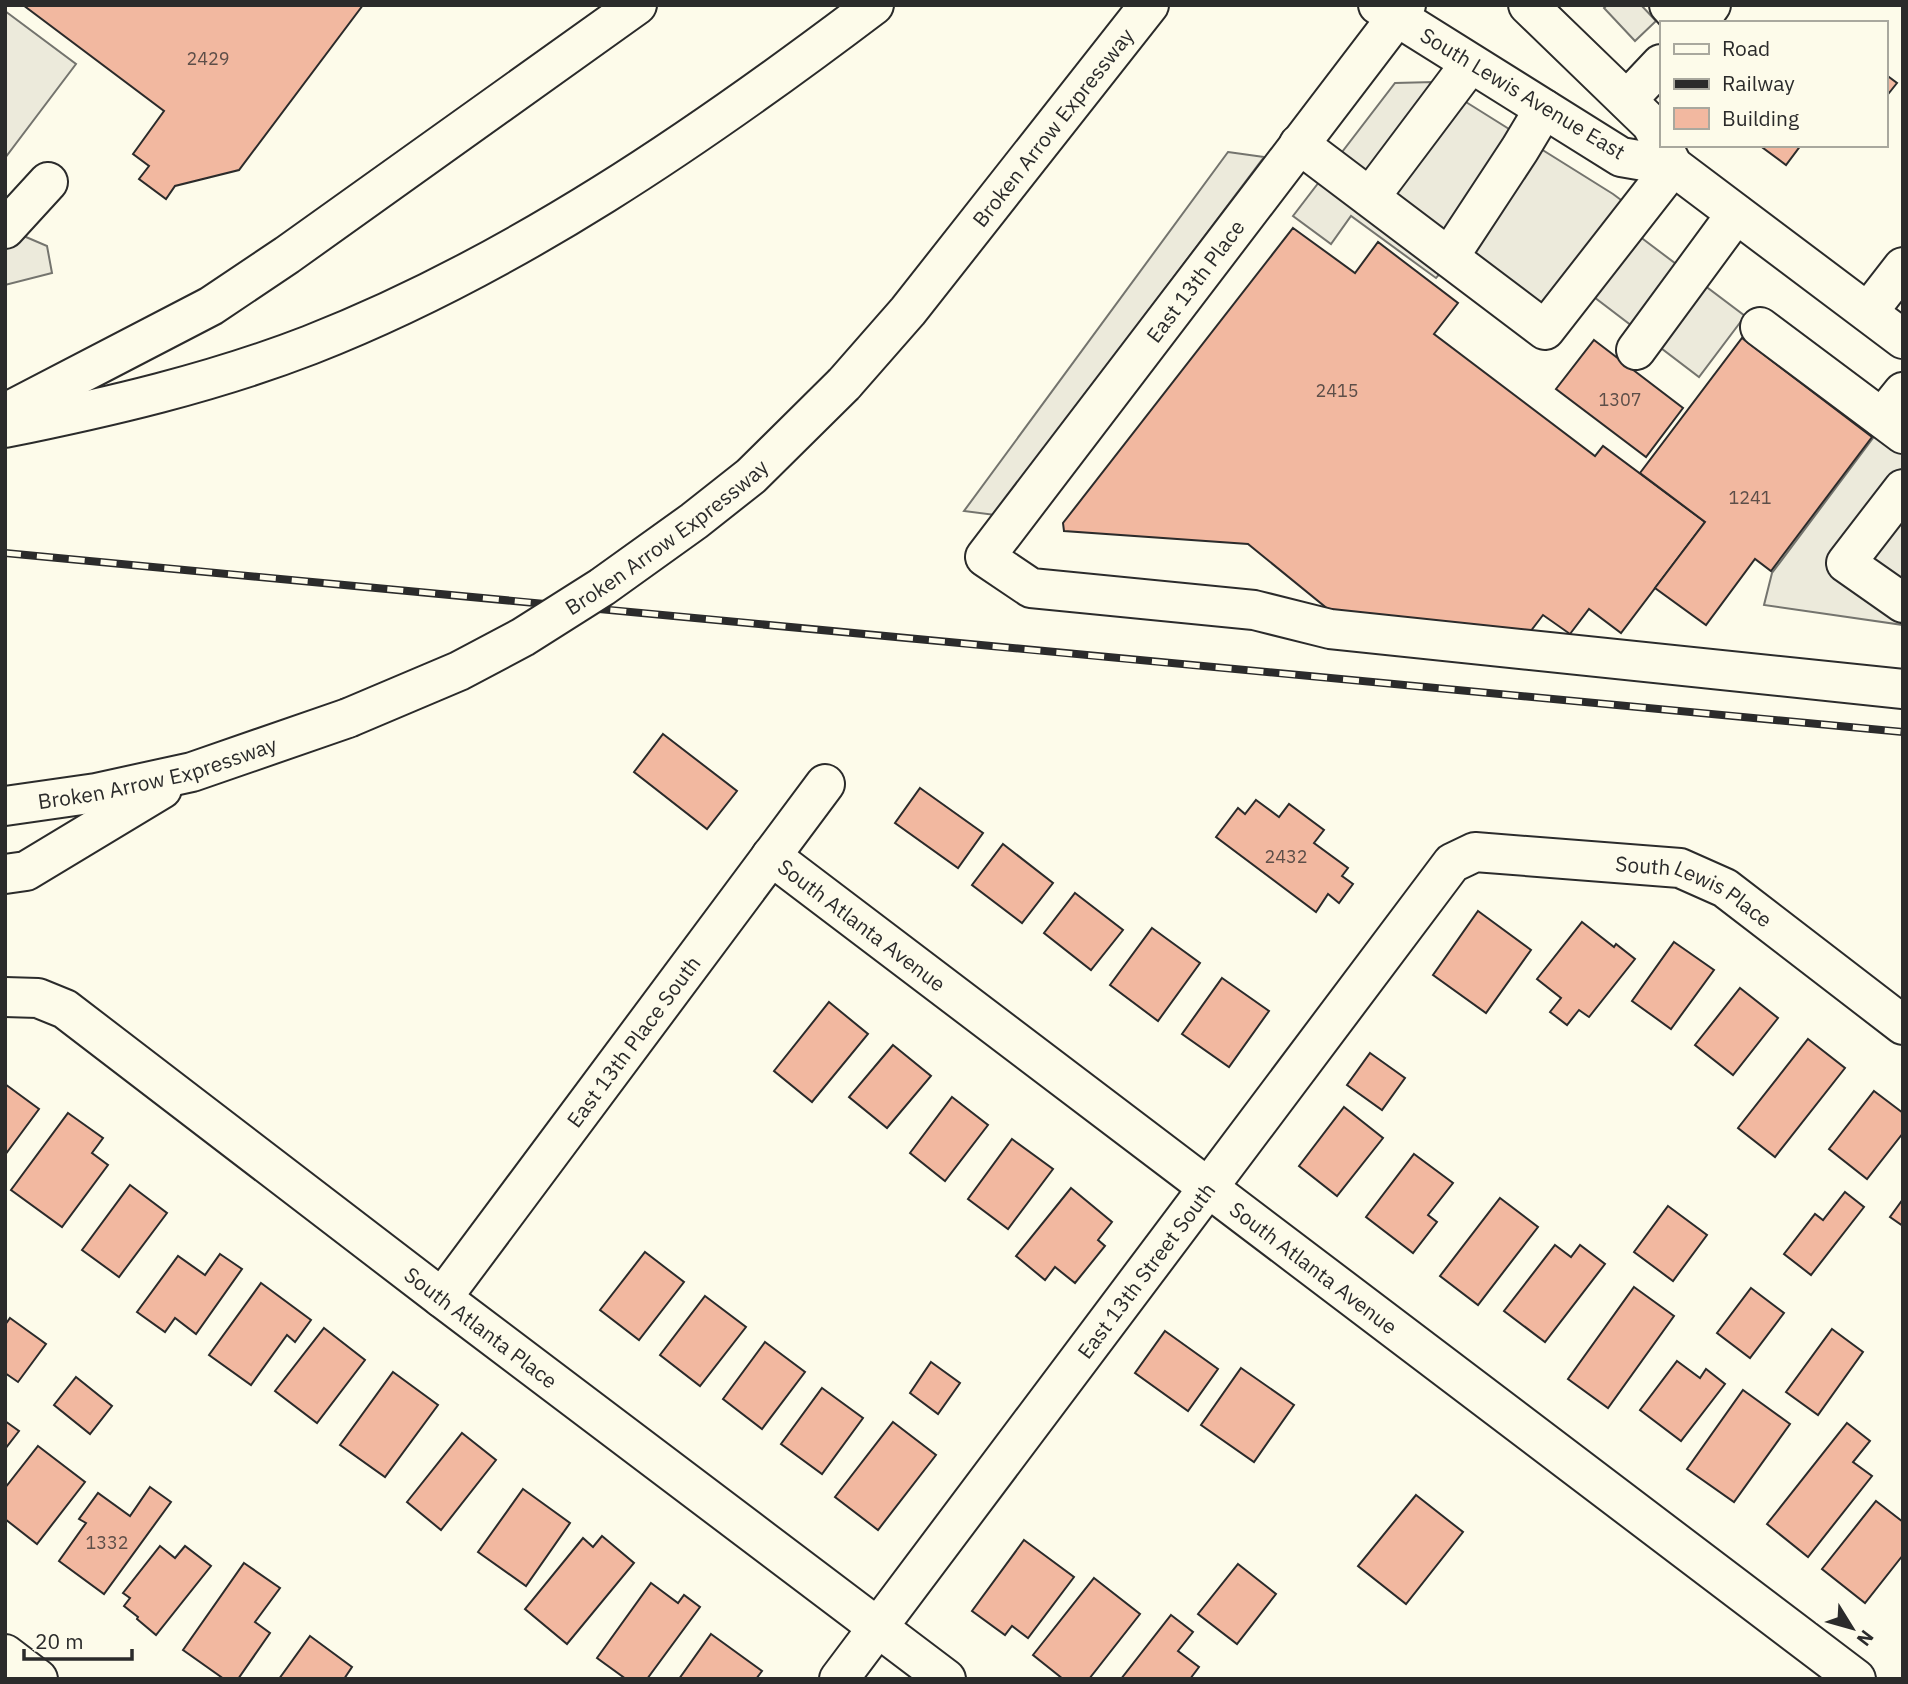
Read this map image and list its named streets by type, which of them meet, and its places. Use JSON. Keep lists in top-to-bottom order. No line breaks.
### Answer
{"streets":{"main road":["South Lewis Avenue East","Broken Arrow Expressway","East 13th Place","South Lewis Place","South Atlanta Avenue","East 13th Place South","East 13th Street South","South Atlanta Place"]},"crossings":[["South Lewis Avenue East","East 13th Place"],["South Lewis Place","East 13th Street South"],["South Atlanta Avenue","East 13th Place South"],["South Atlanta Avenue","East 13th Street South"],["East 13th Place South","South Atlanta Place"],["East 13th Street South","South Atlanta Place"]],"house_numbers":["2429","2415","1307","1241","2432","1332"],"legend":["Road","Railway","Building"],"scale_bar":"20 m","north":"bottom right"}
